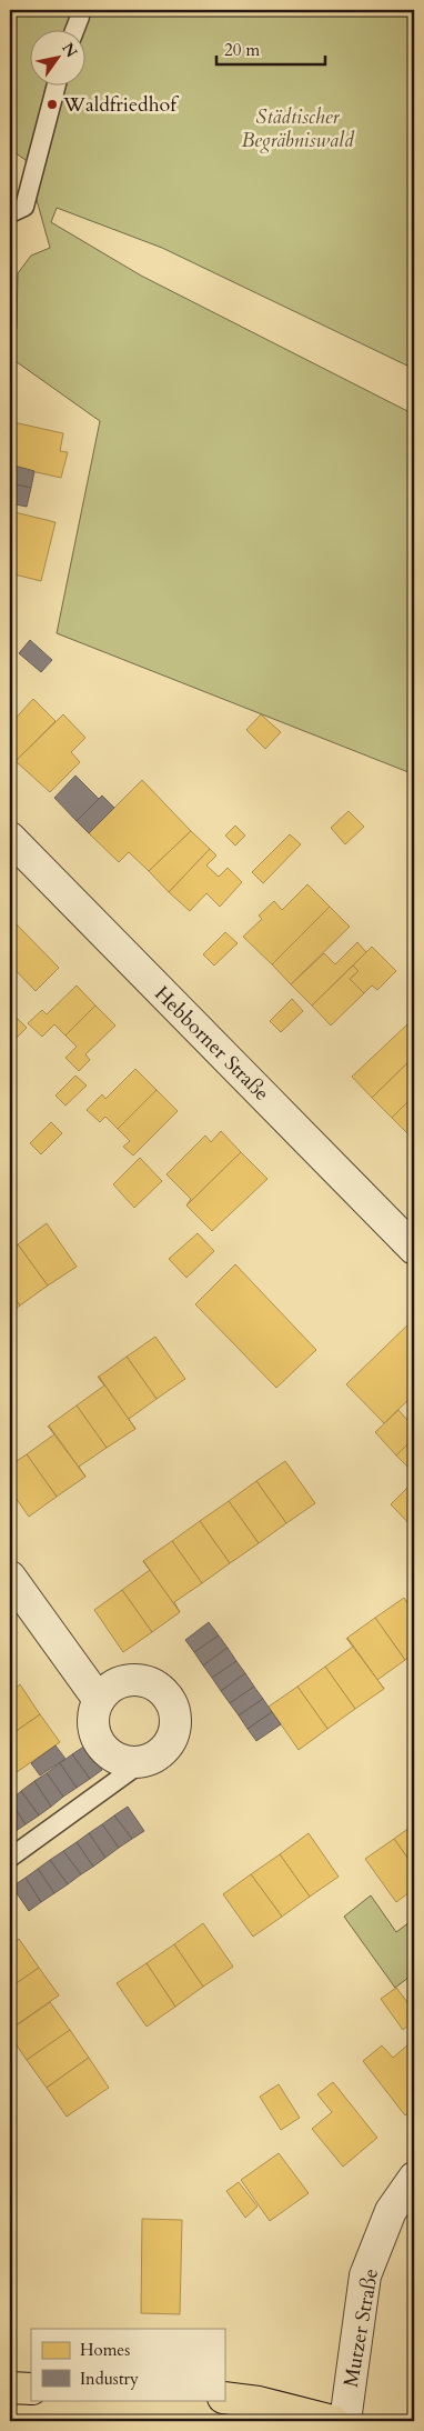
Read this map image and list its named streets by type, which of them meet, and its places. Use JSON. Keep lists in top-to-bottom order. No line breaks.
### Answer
{"streets":{"street":["Hebborner Straße","Mutzer Straße"]},"parks":["Städtischer Begräbniswald"],"places":["Waldfriedhof"],"legend":["Homes","Industry"],"scale_bar":"20 m","north":"top right"}
